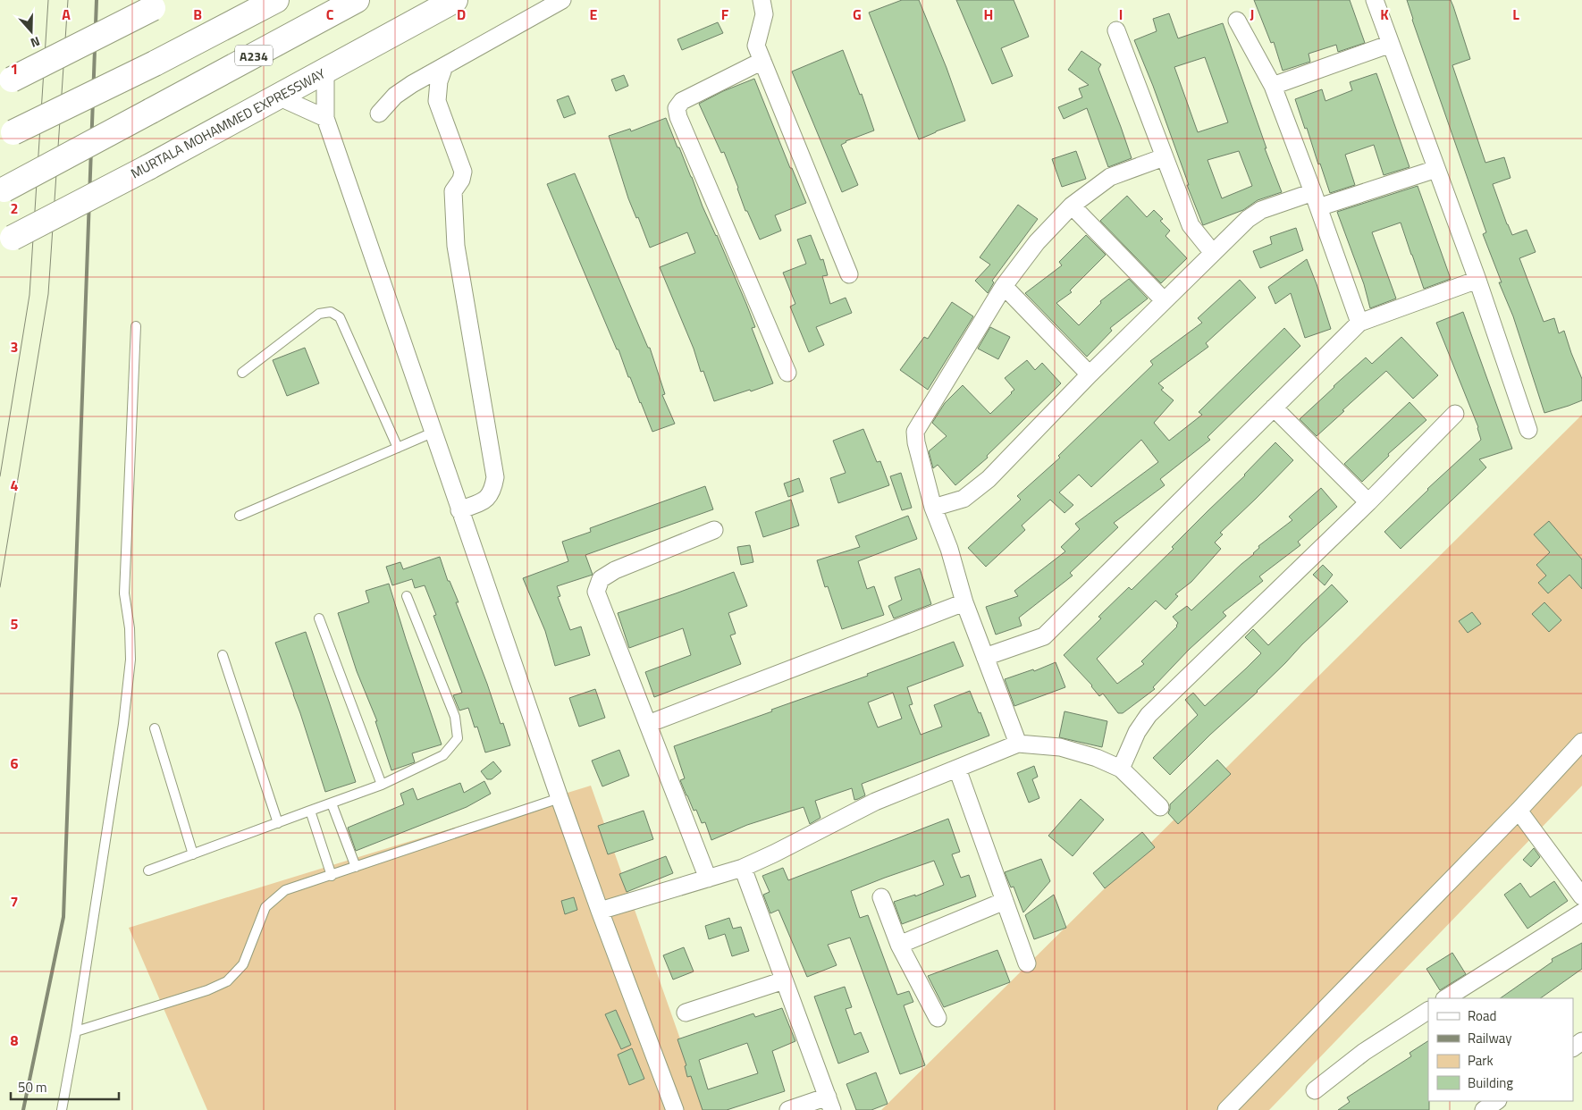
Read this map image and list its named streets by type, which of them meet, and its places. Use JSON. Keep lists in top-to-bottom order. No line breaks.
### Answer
{"streets":{"highway":["A234","MURTALA MOHAMMED EXPRESSWAY"]},"legend":["Road","Railway","Park","Building"],"scale_bar":"50 m","north":"bottom","grid":{"columns":["A","B","C","D","E","F","G","H","I","J","K","L"],"rows":["1","2","3","4","5","6","7","8"]}}
